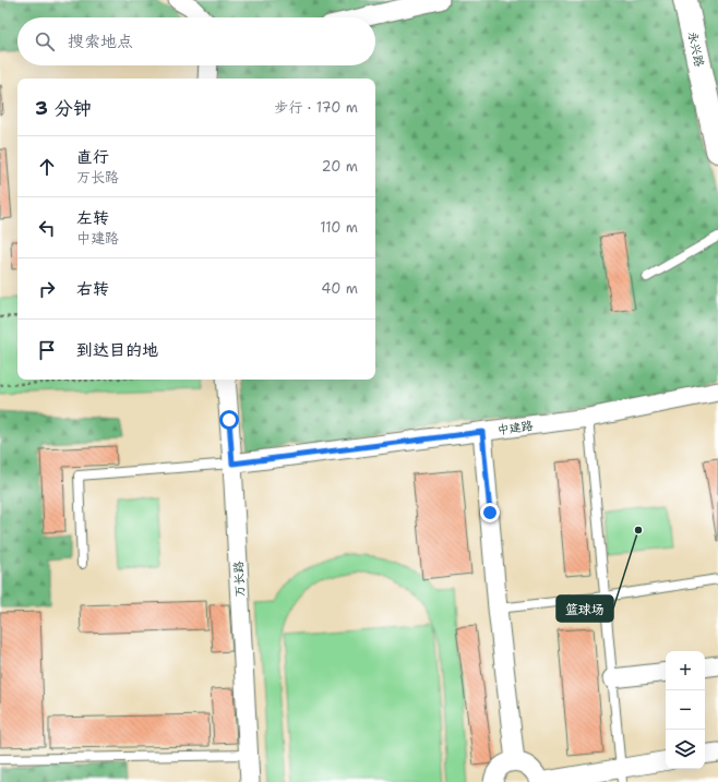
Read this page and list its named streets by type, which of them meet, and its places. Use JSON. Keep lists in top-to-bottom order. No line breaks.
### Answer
{"streets":{"main road":["永兴路"],"street":["中建路","万长路"]},"crossings":[["中建路","万长路"]],"places":["篮球场"],"page":{"search":"搜索地点","heading":["3 分钟","步行 · 170 m"],"list":[["直行","万长路","20 m"],["左转","中建路","110 m"],["右转","40 m"],"到达目的地"],"map_buttons":["+","−"]}}
